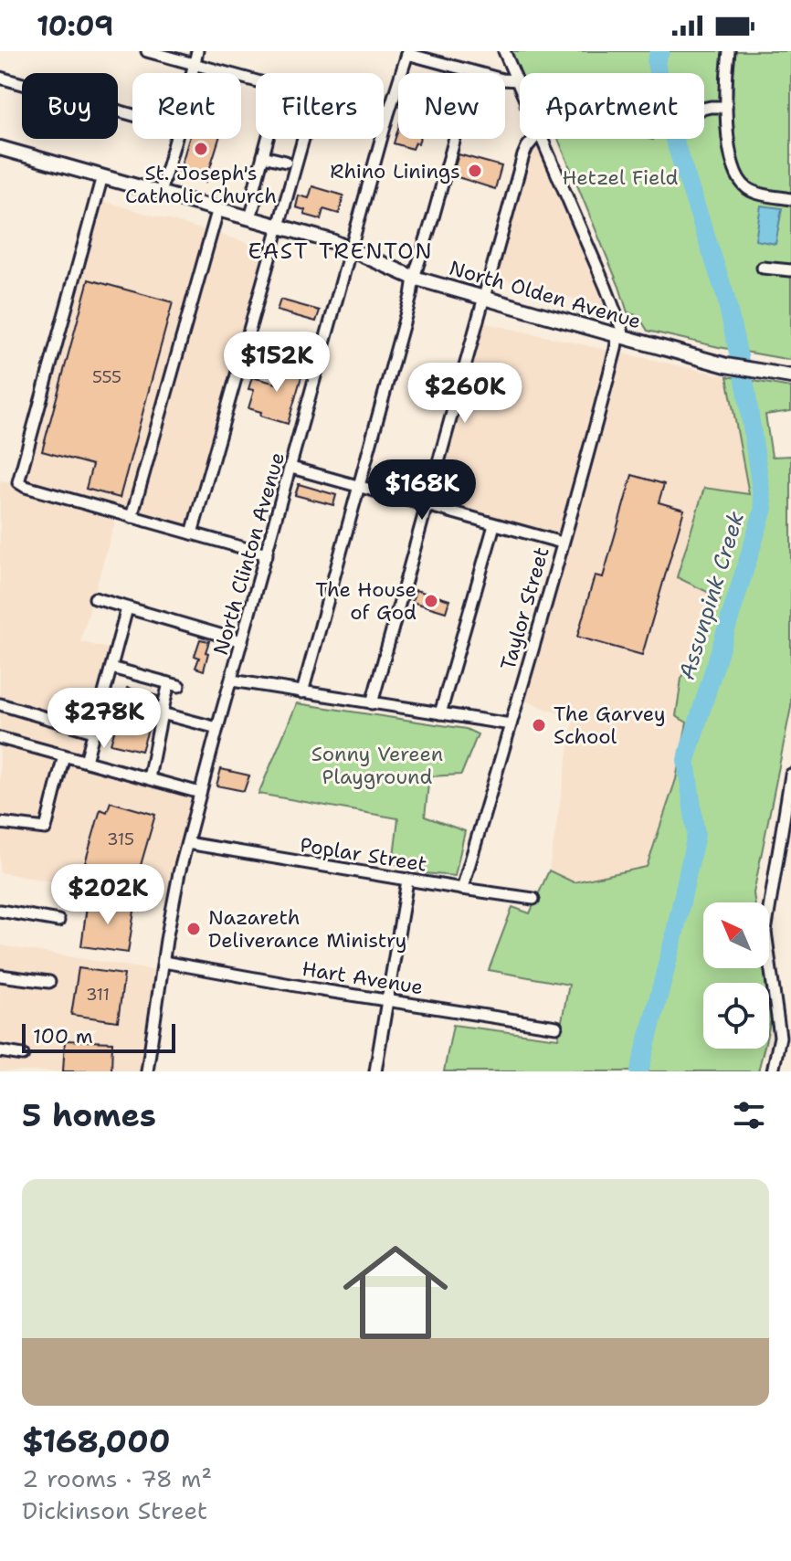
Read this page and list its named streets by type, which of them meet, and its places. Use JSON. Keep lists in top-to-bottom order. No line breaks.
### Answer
{"streets":{"main road":["North Olden Avenue"],"street":["North Clinton Avenue","Taylor Street","Poplar Street","Hart Avenue"]},"crossings":[["North Olden Avenue","North Clinton Avenue"],["North Olden Avenue","Taylor Street"],["North Clinton Avenue","Poplar Street"],["North Clinton Avenue","Hart Avenue"],["Taylor Street","Poplar Street"]],"districts":["EAST TRENTON"],"water":["Assunpink Creek"],"parks":["Hetzel Field","Sonny Vereen Playground"],"places":["St. Joseph's Catholic Church","Rhino Linings","The House of God","The Garvey School","Nazareth Deliverance Ministry"],"house_numbers":["555","315","311"],"scale_bar":"100 m","north":"top left","page":{"status":"10:09","chip":["Buy","Rent","Filters","New","Apartment"],"price":["$152K","$260K","$168K","$278K","$202K"],"scale":"100 m","heading":"5 homes","list":[{"name":"$168,000","note":"2 rooms · 78 m² · Dickinson Street"}]}}
